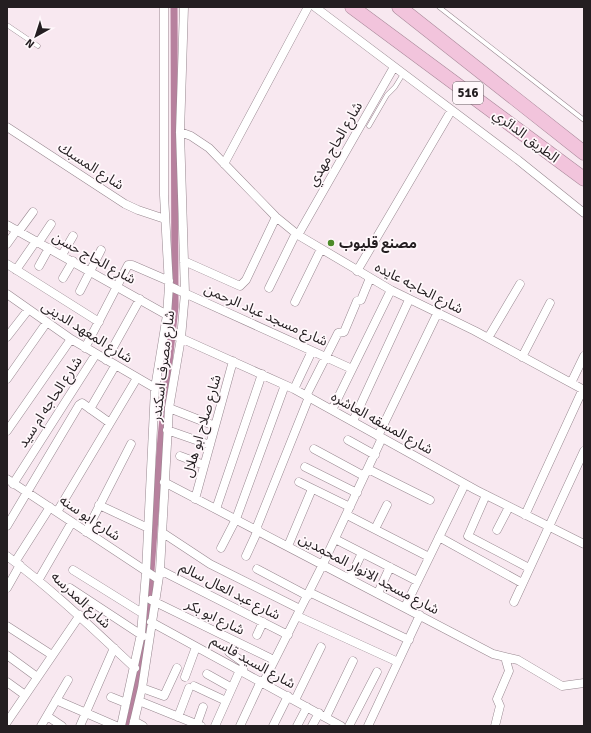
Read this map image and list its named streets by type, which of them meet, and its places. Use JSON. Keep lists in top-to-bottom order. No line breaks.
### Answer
{"streets":{"highway":["516","الطريق الدائري"],"street":["شارع الحاج مهدي","شارع المسبك","شارع الحاج حسن","شارع الحاجه عايده","شارع مسجد عباد الرحمن","شارع المعهد الدينى","شارع مصرف اسكندر","شارع الحاجه ام سيد","شارع المسقه العاشره","شارع صلاح ابو هلال","شارع ابو سنه","شارع مسجد الانوار المحمدين","شارع عبد العال سالم","شارع المدرسه","شارع ابو بكر","شارع السيد قاسم"]},"crossings":[["شارع الحاج مهدي","شارع الحاجه عايده"],["شارع المسبك","شارع مصرف اسكندر"],["شارع الحاج حسن","شارع مسجد عباد الرحمن"],["شارع الحاج حسن","شارع مصرف اسكندر"],["شارع الحاجه عايده","شارع مصرف اسكندر"],["شارع مسجد عباد الرحمن","شارع مصرف اسكندر"],["شارع المعهد الدينى","شارع مصرف اسكندر"],["شارع المعهد الدينى","شارع الحاجه ام سيد"],["شارع مصرف اسكندر","شارع المسقه العاشره"],["شارع مصرف اسكندر","شارع ابو سنه"],["شارع مصرف اسكندر","شارع مسجد الانوار المحمدين"],["شارع مصرف اسكندر","شارع عبد العال سالم"],["شارع مصرف اسكندر","شارع المدرسه"],["شارع مصرف اسكندر","شارع ابو بكر"],["شارع مصرف اسكندر","شارع السيد قاسم"],["شارع الحاجه ام سيد","شارع ابو سنه"],["شارع المسقه العاشره","شارع صلاح ابو هلال"],["شارع صلاح ابو هلال","شارع مسجد الانوار المحمدين"]],"places":["مصنع قليوب"],"north":"bottom left"}
